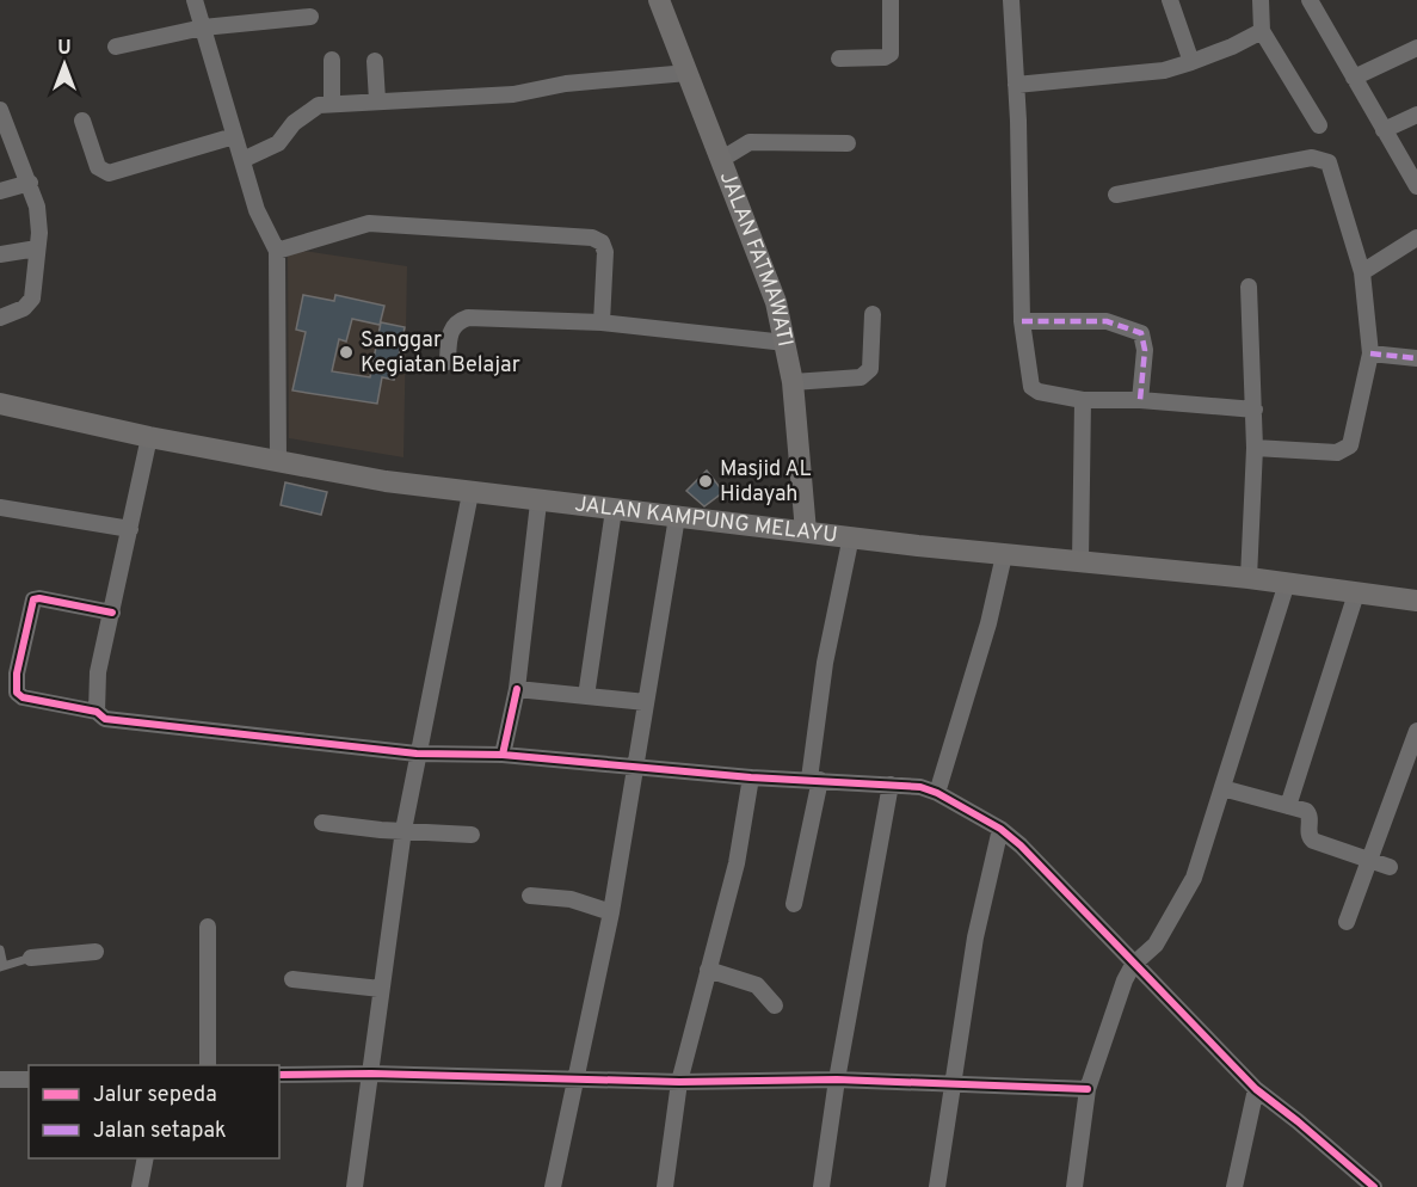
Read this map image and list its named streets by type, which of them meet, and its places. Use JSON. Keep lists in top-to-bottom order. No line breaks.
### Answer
{"streets":{"main road":["JALAN FATMAWATI","JALAN KAMPUNG MELAYU"]},"crossings":[["JALAN FATMAWATI","JALAN KAMPUNG MELAYU"]],"places":["Sanggar Kegiatan Belajar","Masjid AL Hidayah"],"legend":["Jalur sepeda","Jalan setapak"],"north":"top"}
